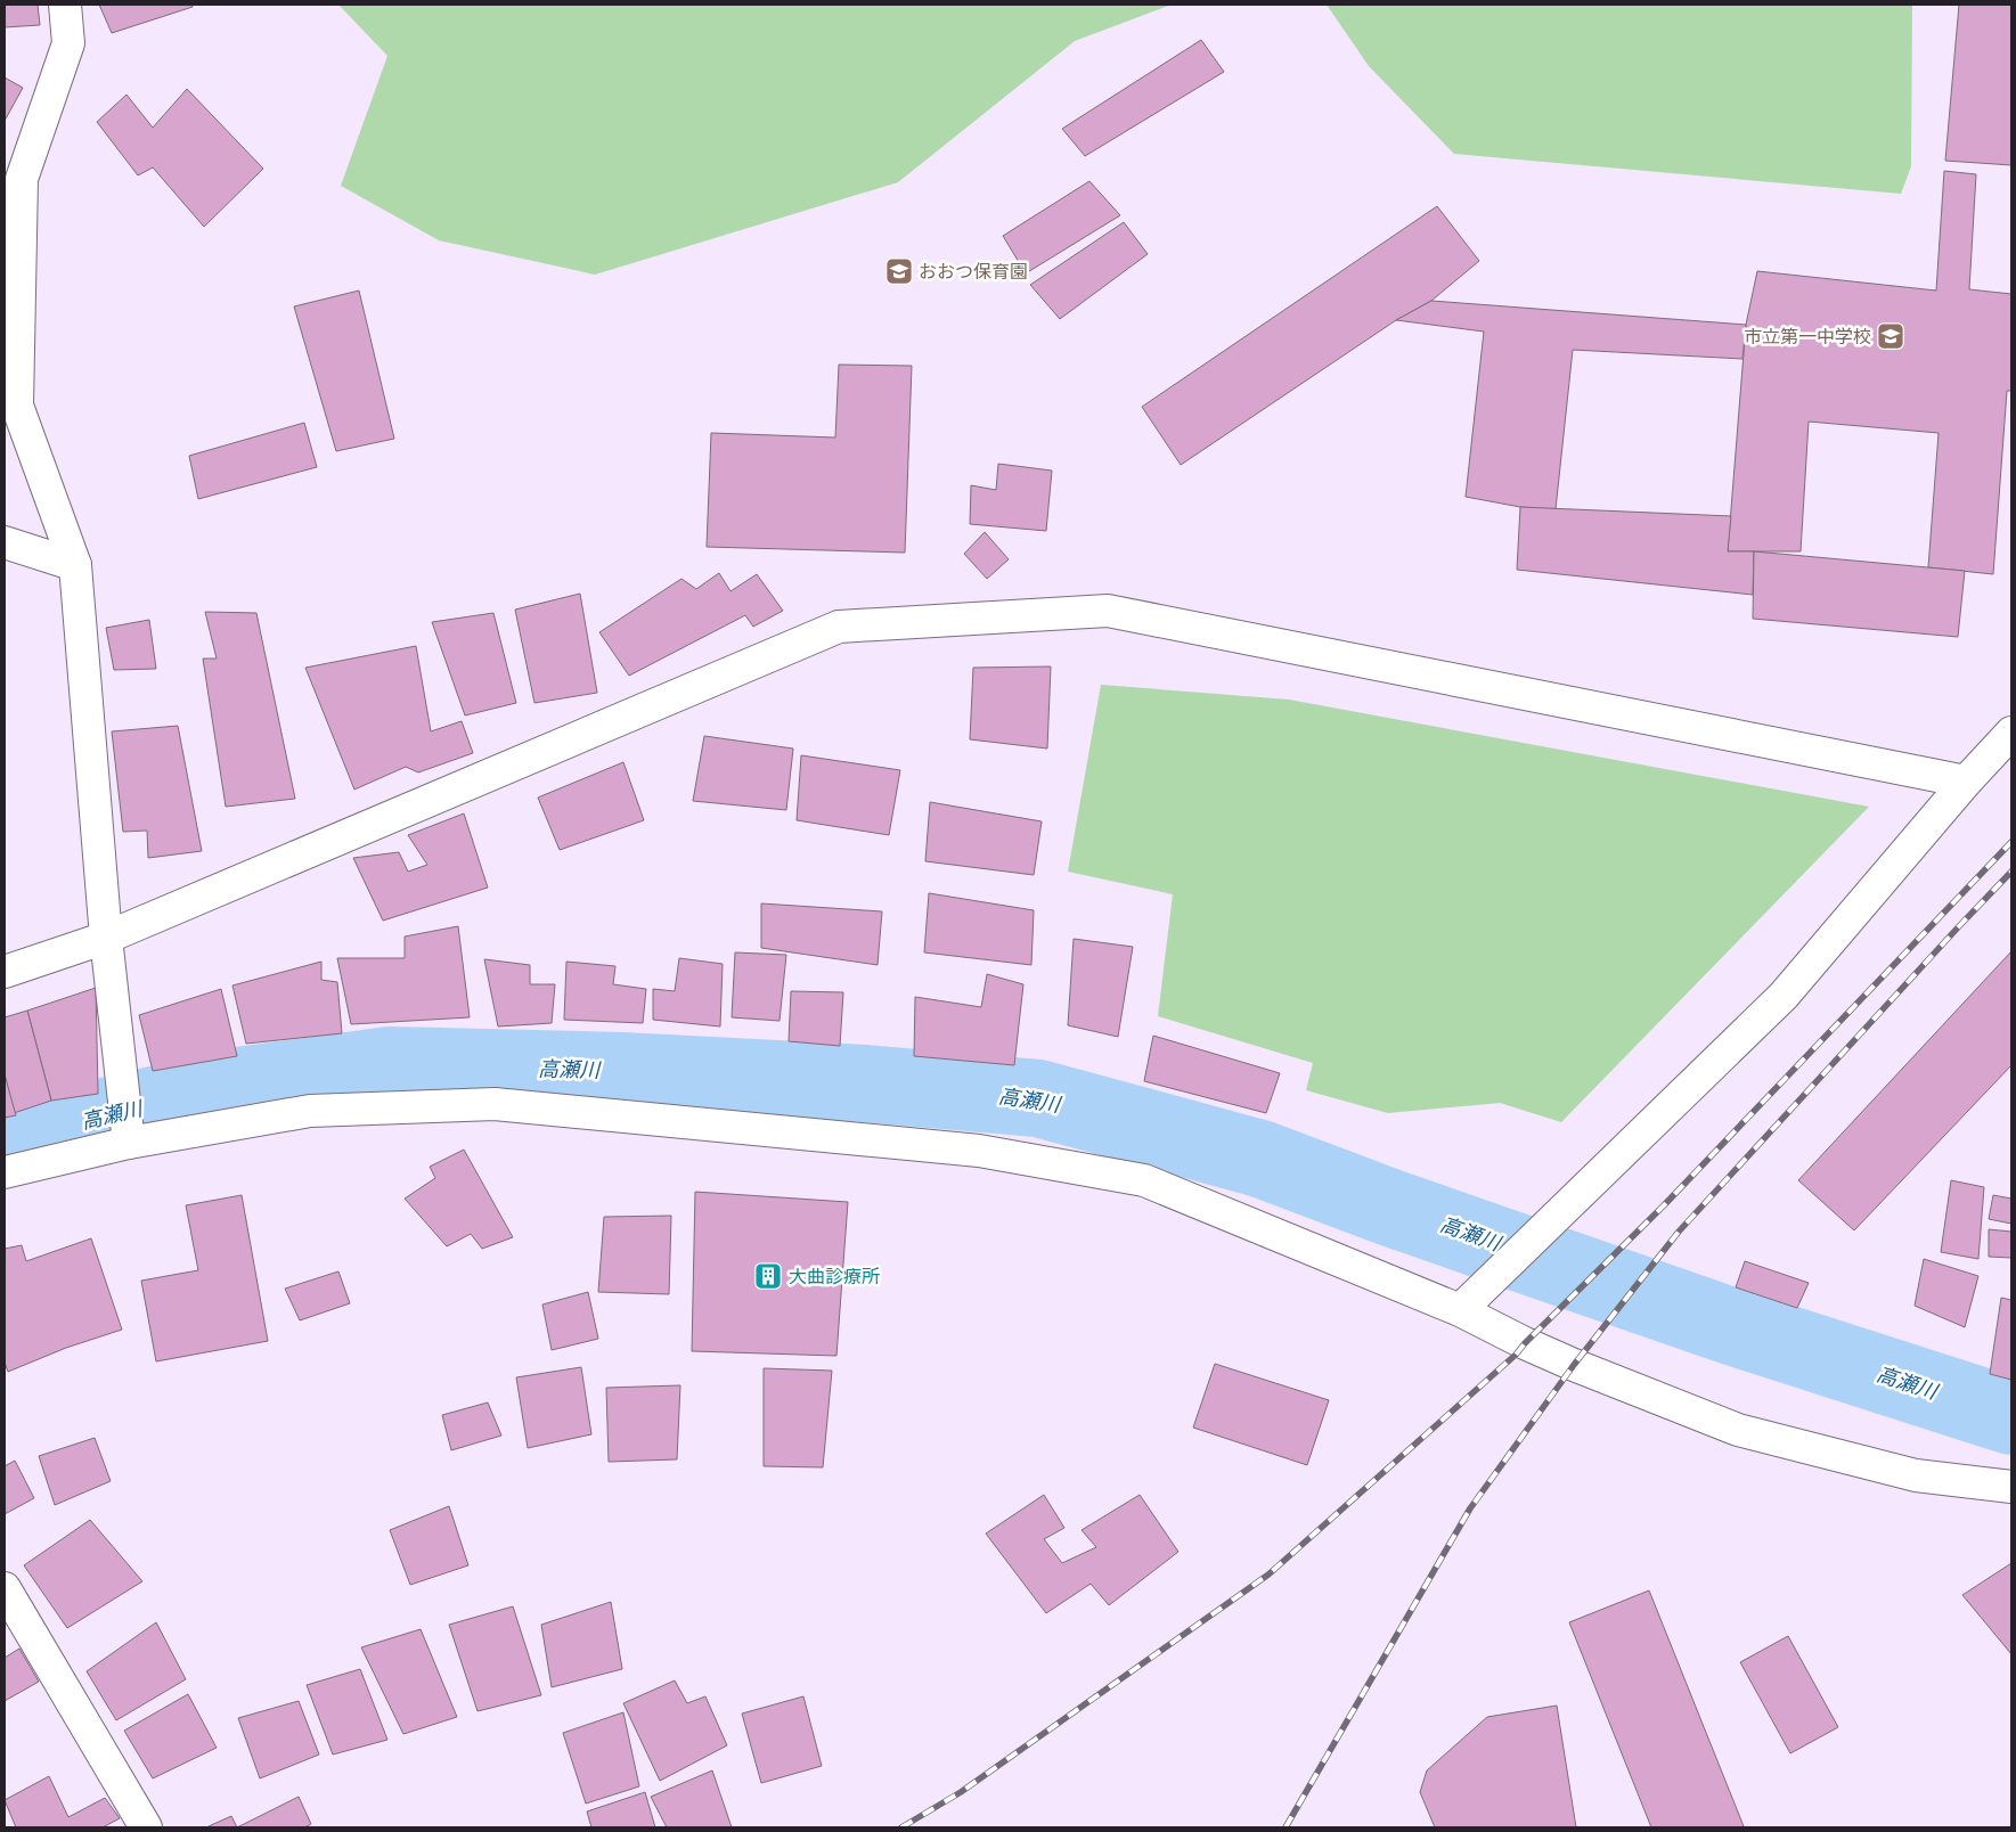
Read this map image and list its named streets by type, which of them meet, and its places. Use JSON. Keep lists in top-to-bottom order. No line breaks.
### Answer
{"water":["高瀬川"],"places":{"school or university":["おおつ保育園","市立第一中学校"],"building":["大曲診療所"]}}
